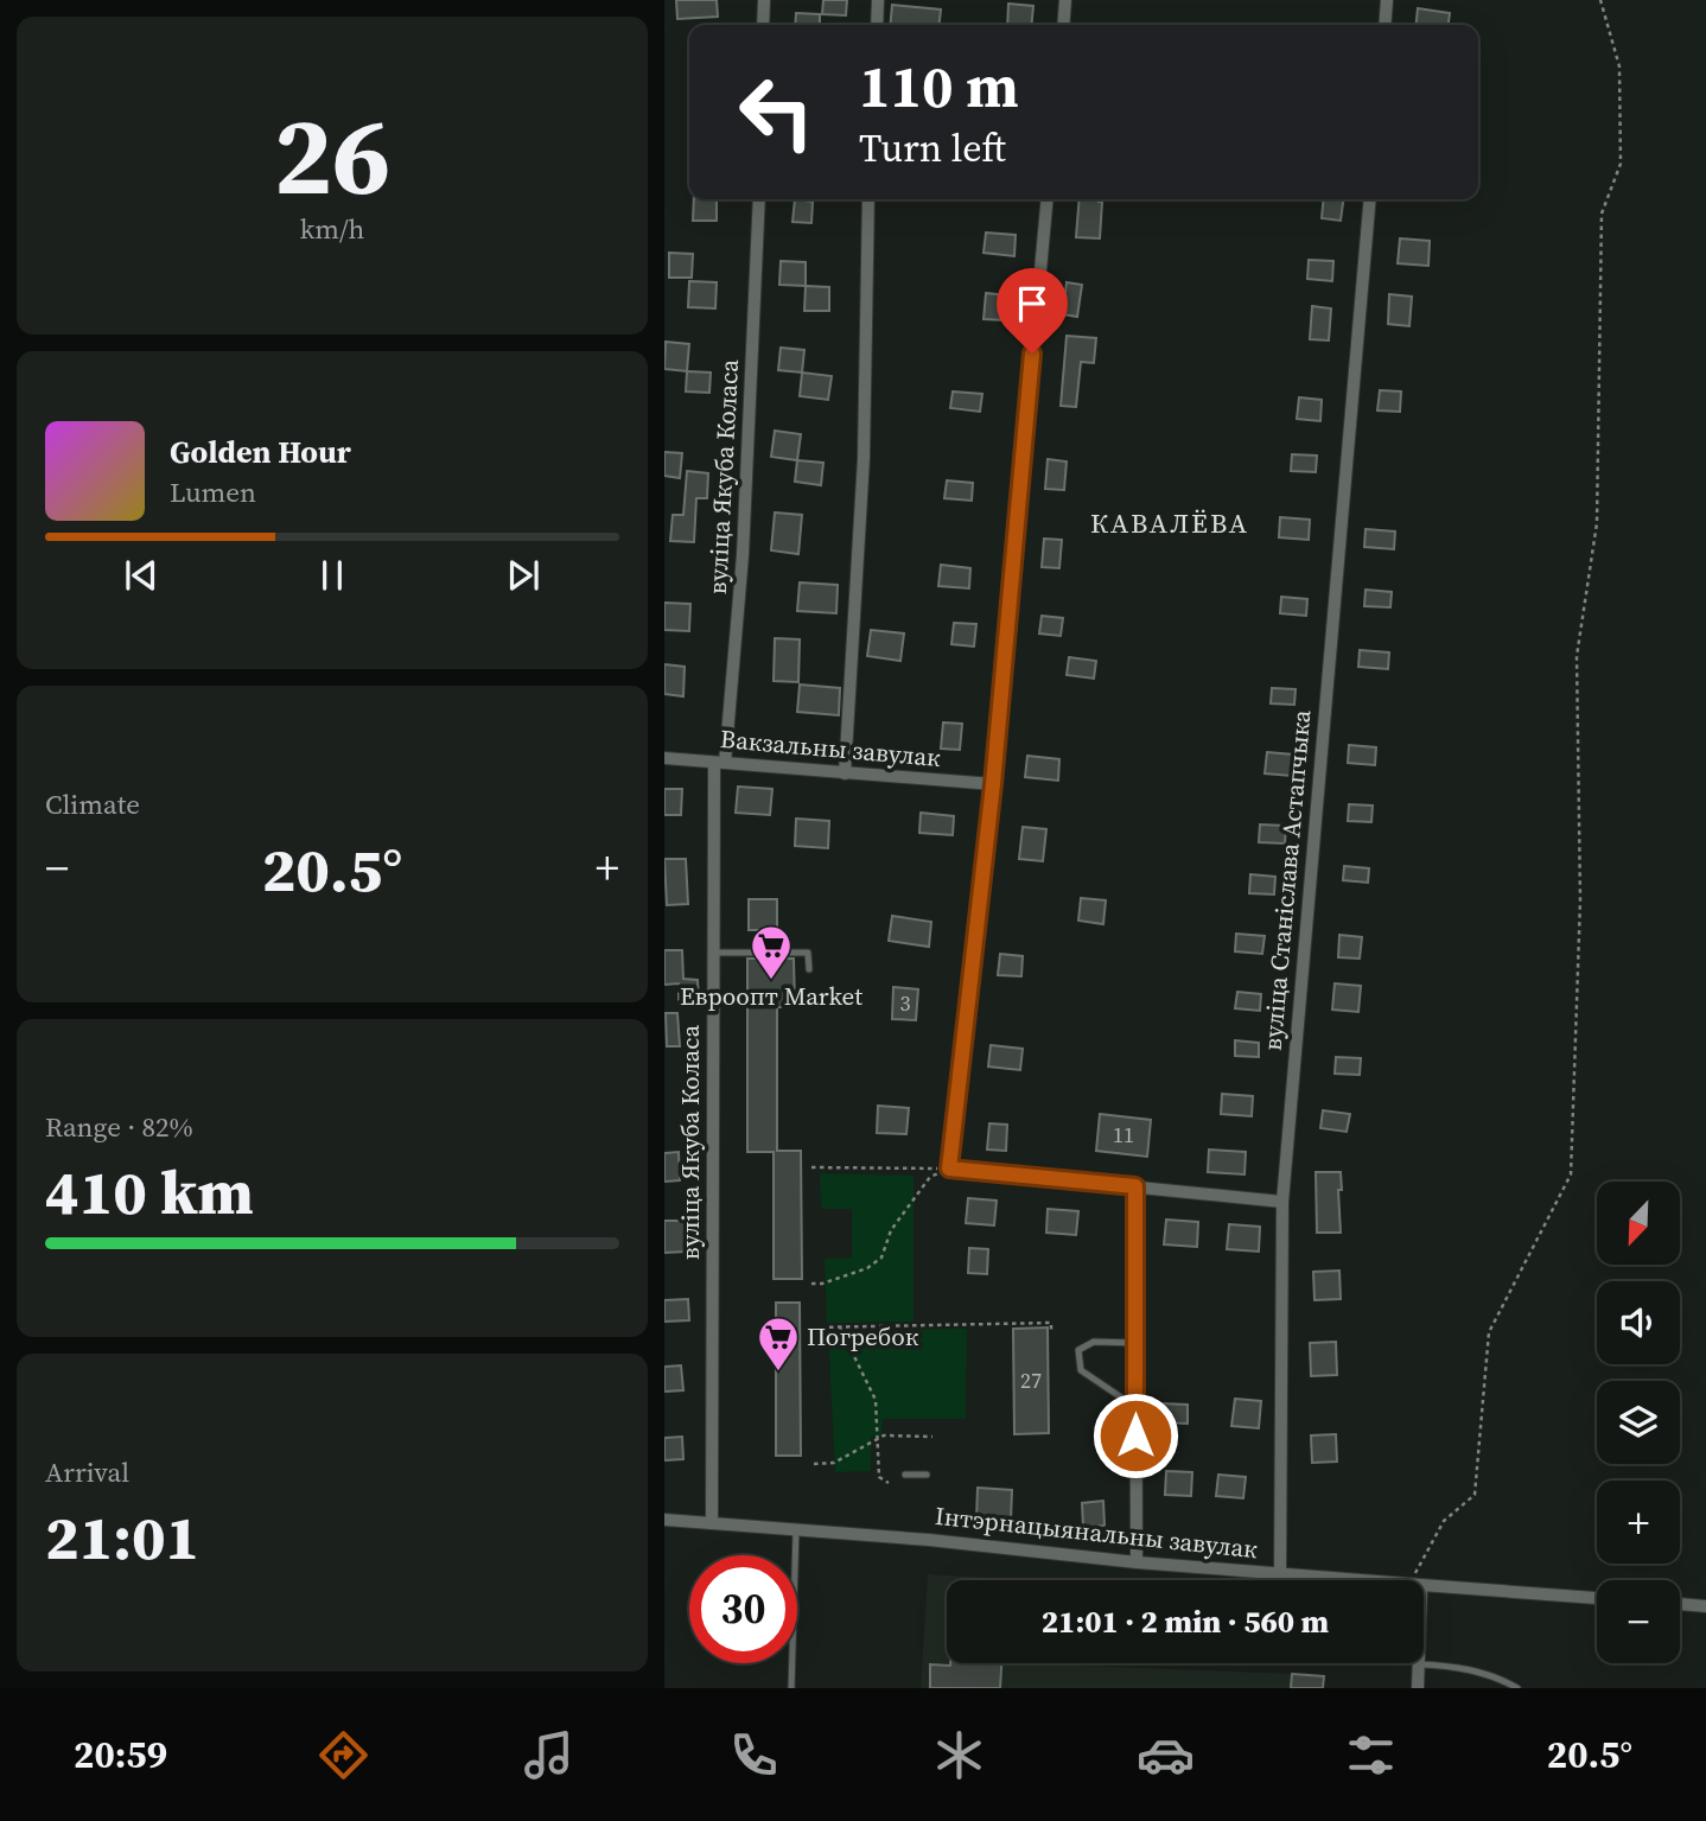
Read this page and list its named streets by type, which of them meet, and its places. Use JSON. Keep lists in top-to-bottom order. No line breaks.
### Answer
{"streets":{"street":["вуліца Якуба Коласа","Вакзальны завулак","вуліца Станіслава Астапчыка","Інтэрнацыянальны завулак"]},"crossings":[["вуліца Якуба Коласа","Вакзальны завулак"],["вуліца Якуба Коласа","Інтэрнацыянальны завулак"],["вуліца Станіслава Астапчыка","Інтэрнацыянальны завулак"]],"districts":["КАВАЛЁВА"],"places":{"supermarket":["Евроопт Market","Погребок"]},"house_numbers":["3","11","27"],"north":"bottom left","page":{"tile":[["26","km/h"],"Climate",["Range · 82%","410 km"],["Arrival","21:01"]],"turn":["110 m","Turn left"],"song":["Golden Hour","Lumen"],"heat":["−","20.5°","+"],"map_buttons":["+","−"],"limit":"30","trip":"21:01 · 2 min · 560 m","tabs":["20:59","20.5°"]}}
